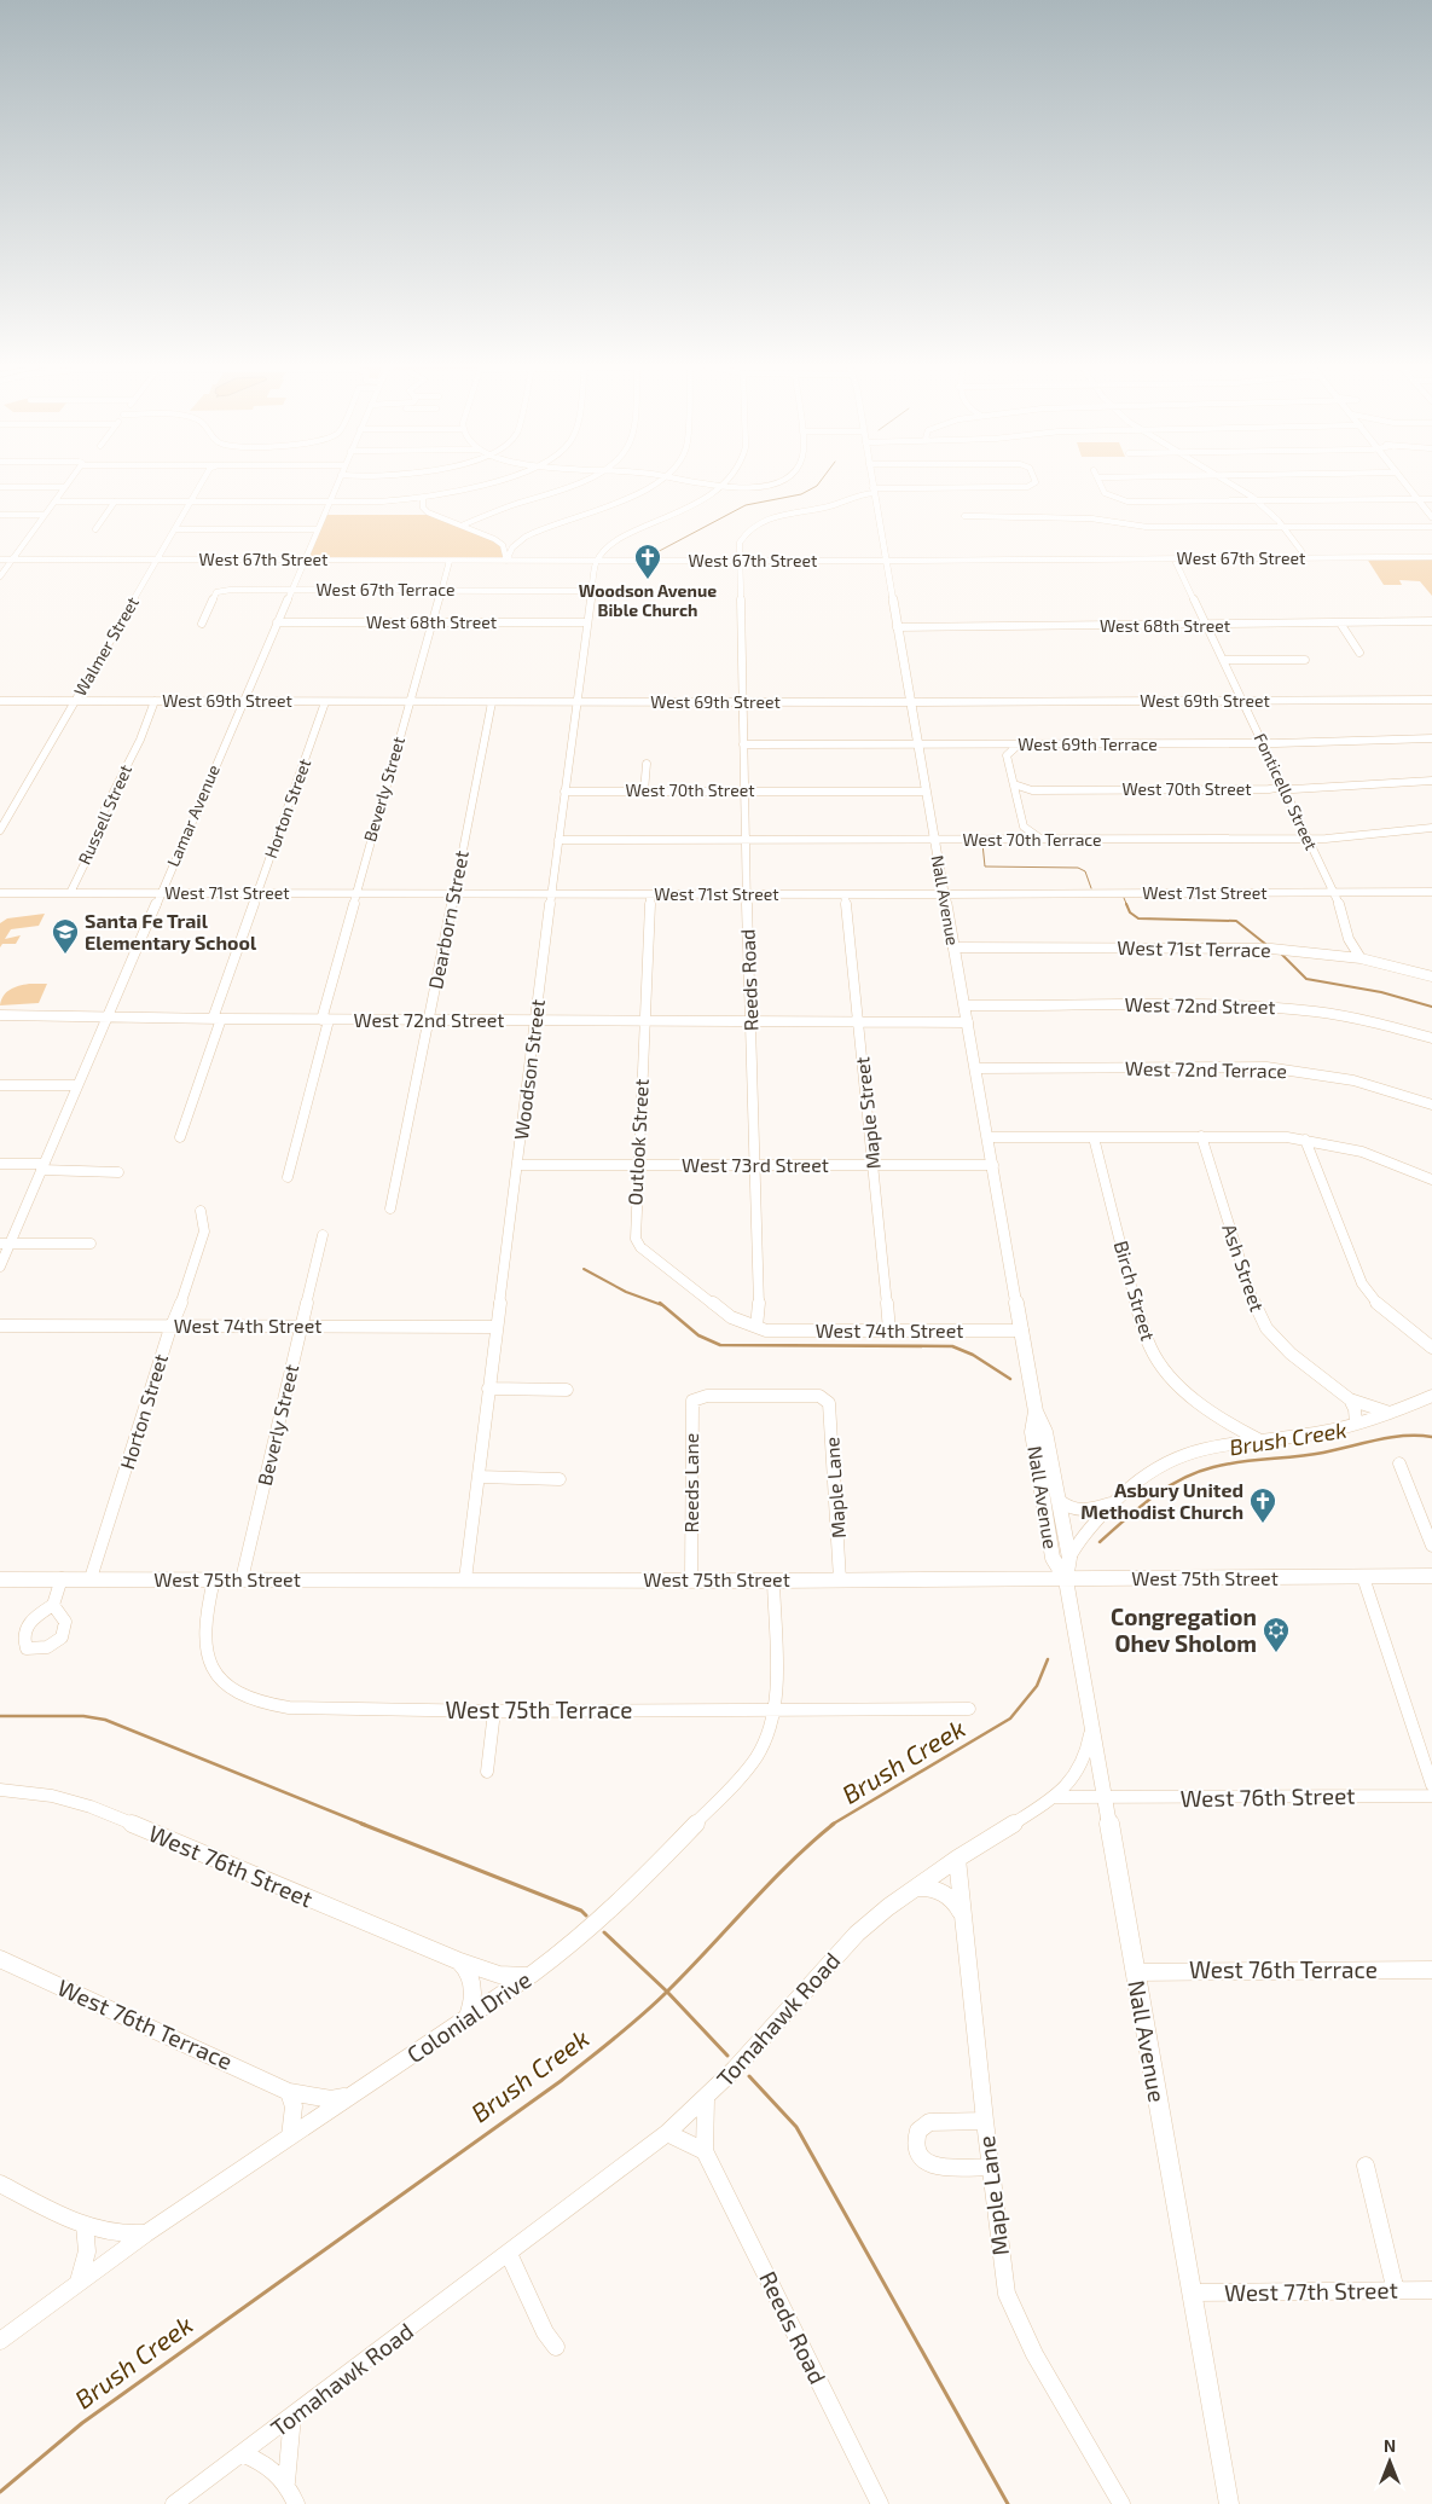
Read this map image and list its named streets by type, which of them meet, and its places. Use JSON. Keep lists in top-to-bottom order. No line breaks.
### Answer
{"streets":{"main road":["Nall Avenue","West 75th Street"],"street":["West 67th Street","West 67th Terrace","West 68th Street","Walmer Street","West 69th Street","West 69th Terrace","Beverly Street","West 70th Street","Fonticello Street","Horton Street","Russell Street","Lamar Avenue","West 70th Terrace","West 71st Street","Dearborn Street","West 71st Terrace","Reeds Road","West 72nd Street","Woodson Street","West 72nd Terrace","Maple Street","Outlook Street","West 73rd Street","Ash Street","Birch Street","West 74th Street","Reeds Lane","Maple Lane","West 75th Terrace","West 76th Street","West 76th Terrace","Colonial Drive","Tomahawk Road","West 77th Street"]},"crossings":[["West 67th Street","Walmer Street"],["West 67th Street","Beverly Street"],["West 67th Street","Fonticello Street"],["West 67th Street","Lamar Avenue"],["West 67th Street","Nall Avenue"],["West 67th Street","Reeds Road"],["West 67th Street","Woodson Street"],["West 67th Terrace","Beverly Street"],["West 67th Terrace","Lamar Avenue"],["West 67th Terrace","Woodson Street"],["West 68th Street","Beverly Street"],["West 68th Street","Fonticello Street"],["West 68th Street","Lamar Avenue"],["West 68th Street","Nall Avenue"],["West 68th Street","Woodson Street"],["Walmer Street","West 69th Street"],["West 69th Street","Beverly Street"],["West 69th Street","Fonticello Street"],["West 69th Street","Horton Street"],["West 69th Street","Russell Street"],["West 69th Street","Lamar Avenue"],["West 69th Street","Nall Avenue"],["West 69th Street","Dearborn Street"],["West 69th Street","Reeds Road"],["West 69th Street","Woodson Street"],["West 69th Terrace","Fonticello Street"],["West 69th Terrace","Nall Avenue"],["West 69th Terrace","Reeds Road"],["Beverly Street","West 71st Street"],["Beverly Street","West 72nd Street"],["Beverly Street","West 74th Street"],["Beverly Street","West 75th Street"],["West 70th Street","Fonticello Street"],["West 70th Street","Nall Avenue"],["West 70th Street","Reeds Road"],["West 70th Street","Woodson Street"],["Fonticello Street","West 70th Terrace"],["Fonticello Street","West 71st Street"],["Horton Street","West 71st Street"],["Horton Street","West 72nd Street"],["Horton Street","West 74th Street"],["Horton Street","West 75th Street"],["Russell Street","West 71st Street"],["Lamar Avenue","West 71st Street"],["Lamar Avenue","West 72nd Street"],["West 70th Terrace","Nall Avenue"],["West 70th Terrace","Reeds Road"],["West 70th Terrace","Woodson Street"],["West 71st Street","Nall Avenue"],["West 71st Street","Dearborn Street"],["West 71st Street","Reeds Road"],["West 71st Street","Woodson Street"],["West 71st Street","Maple Street"],["West 71st Street","Outlook Street"],["Nall Avenue","West 71st Terrace"],["Nall Avenue","Reeds Road"],["Nall Avenue","West 72nd Street"],["Nall Avenue","West 72nd Terrace"],["Nall Avenue","West 73rd Street"],["Nall Avenue","West 74th Street"],["Nall Avenue","West 75th Street"],["Nall Avenue","West 76th Street"],["Nall Avenue","West 76th Terrace"],["Nall Avenue","Tomahawk Road"],["Nall Avenue","West 77th Street"],["Dearborn Street","West 72nd Street"],["Reeds Road","West 72nd Street"],["Reeds Road","Outlook Street"],["Reeds Road","West 73rd Street"],["Reeds Road","West 74th Street"],["Reeds Road","Tomahawk Road"],["West 72nd Street","Woodson Street"],["West 72nd Street","Maple Street"],["West 72nd Street","Outlook Street"],["Woodson Street","West 73rd Street"],["Woodson Street","West 74th Street"],["Woodson Street","West 75th Street"],["Maple Street","West 73rd Street"],["Maple Street","West 74th Street"],["Outlook Street","West 73rd Street"],["Outlook Street","West 74th Street"],["Reeds Lane","Maple Lane"],["Reeds Lane","West 75th Street"],["Maple Lane","West 75th Street"],["Maple Lane","Tomahawk Road"],["West 75th Street","West 75th Terrace"],["West 75th Street","Colonial Drive"],["West 75th Terrace","Colonial Drive"],["West 76th Street","Colonial Drive"],["West 76th Terrace","Colonial Drive"]],"water":["Brush Creek"],"places":{"church":["Woodson Avenue Bible Church","Asbury United Methodist Church"],"school or university":["Santa Fe Trail Elementary School"],"synagogue":["Congregation Ohev Sholom"]},"north":"top"}
